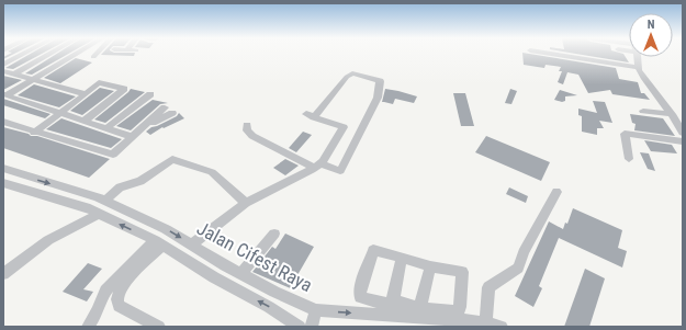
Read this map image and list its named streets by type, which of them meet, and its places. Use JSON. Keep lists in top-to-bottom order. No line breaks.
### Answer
{"streets":{"street":["Jalan Cifest Raya"]},"north":"top"}
